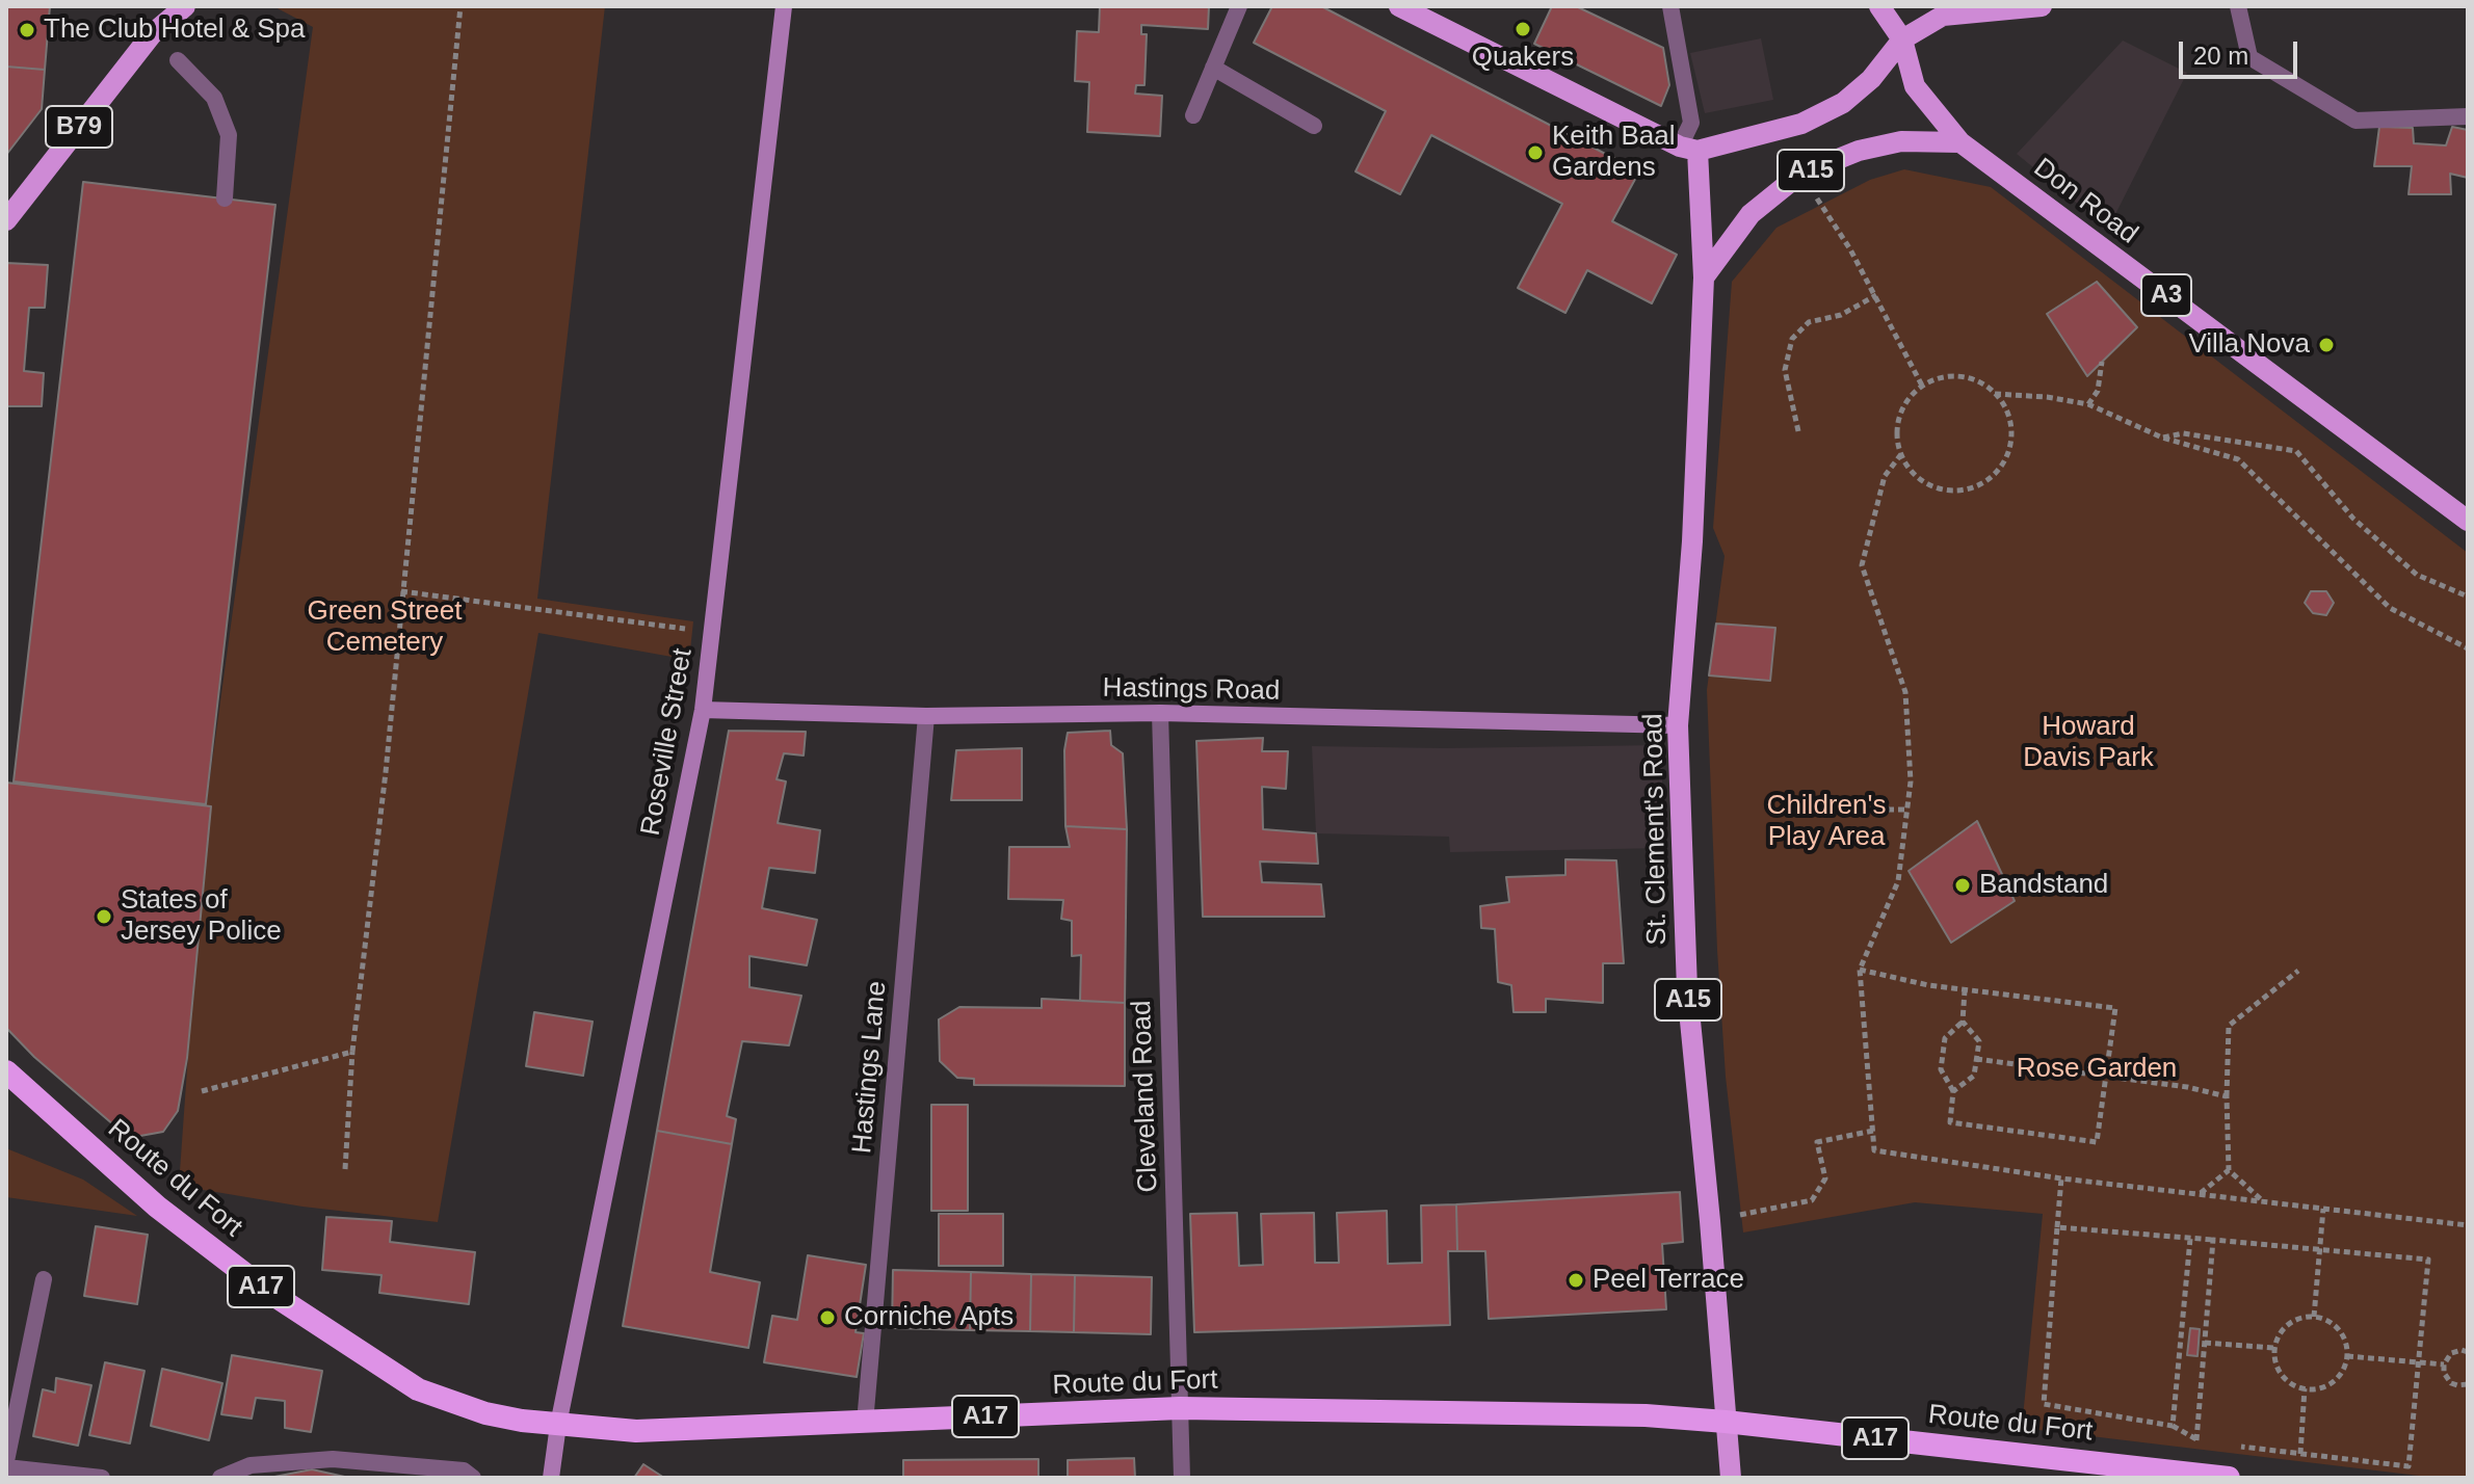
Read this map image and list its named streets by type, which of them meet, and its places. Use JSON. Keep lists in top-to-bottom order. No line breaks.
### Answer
{"streets":{"highway":["Route du Fort","A17"],"main road":["B79","A15","Don Road","A3","Hastings Road","Roseville Street","St. Clement's Road"],"street":["Hastings Lane","Cleveland Road"]},"crossings":[["A15","Don Road"],["A15","St. Clement's Road"],["Hastings Road","Roseville Street"],["Hastings Road","St. Clement's Road"],["Hastings Road","Hastings Lane"],["Hastings Road","Cleveland Road"],["Roseville Street","Route du Fort"],["St. Clement's Road","Route du Fort"],["Hastings Lane","Route du Fort"],["Cleveland Road","Route du Fort"]],"parks":["Green Street Cemetery","Howard Davis Park","Children's Play Area","Rose Garden"],"places":["Quakers","The Club Hotel & Spa","Keith Baal Gardens","Villa Nova","Bandstand","States of Jersey Police","Peel Terrace","Corniche Apts"],"scale_bar":"20 m"}
